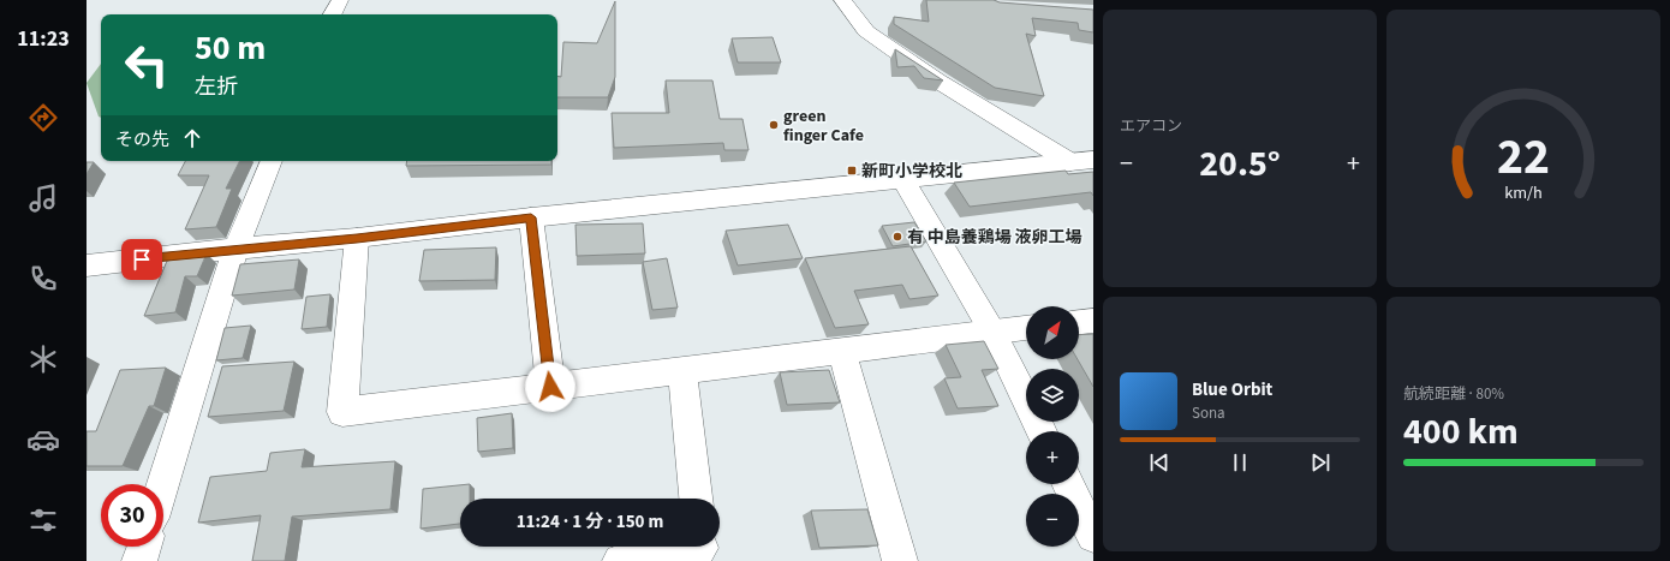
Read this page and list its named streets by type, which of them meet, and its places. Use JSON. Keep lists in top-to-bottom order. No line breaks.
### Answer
{"places":{"other":["green finger Cafe","有 中島養鶏場 液卵工場"],"transit":["新町小学校北"]},"north":"top right","page":{"tabs":"11:23","tile":["エアコン",["航続距離 · 80%","400 km"]],"turn":["50 m","左折"],"then":"その先","heat":["−","20.5°","+"],"map_buttons":["+","−"],"song":["Blue Orbit","Sona"],"limit":"30","trip":"11:24 · 1 分 · 150 m","gauge":["22","km/h"]}}
